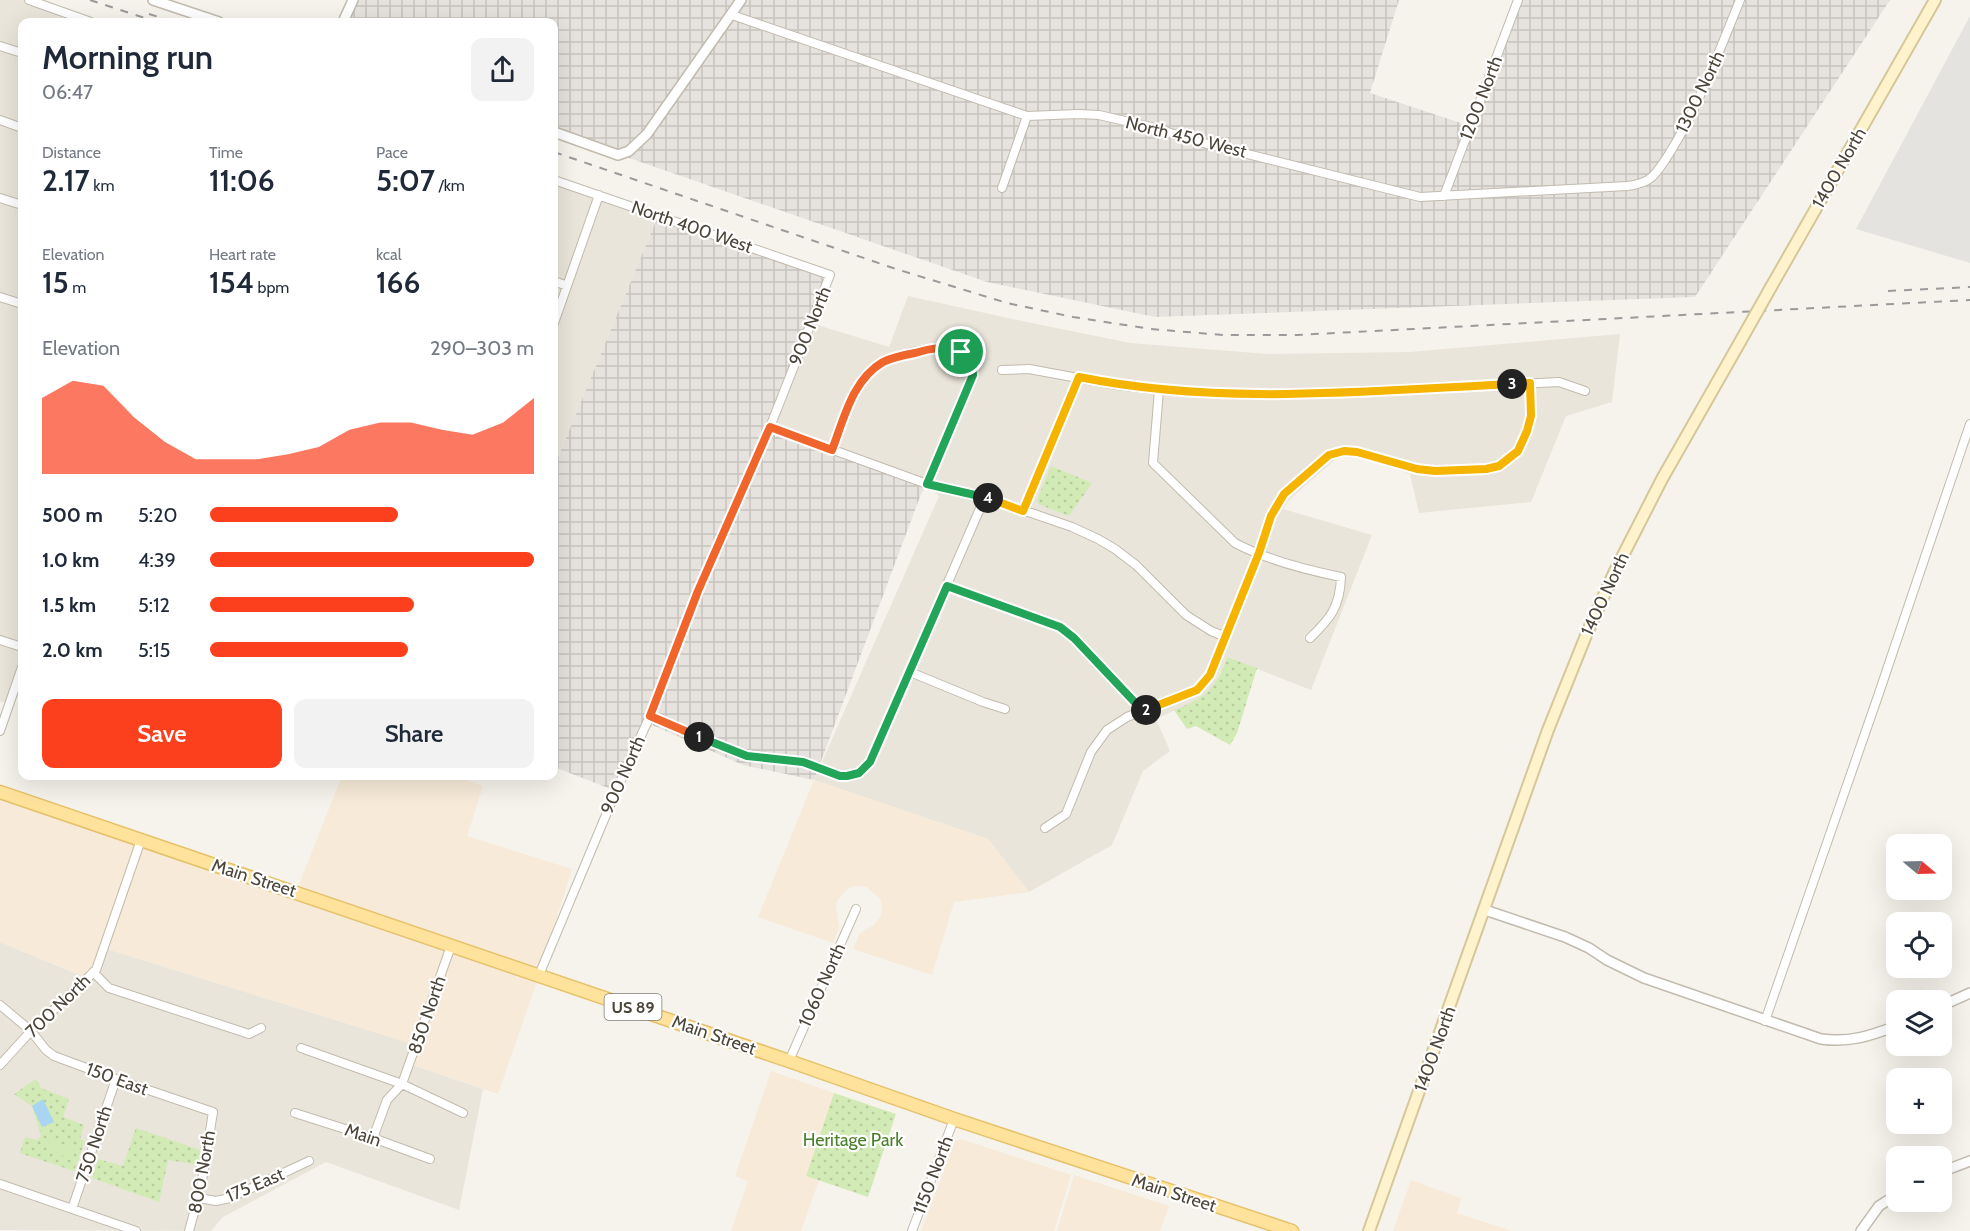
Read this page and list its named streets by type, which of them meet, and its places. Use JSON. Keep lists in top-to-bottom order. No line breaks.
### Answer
{"streets":{"main road":["1400 North","Main Street","US 89"],"street":["1300 North","1200 North","North 450 West","North 400 West","900 North","1060 North","700 North","850 North","150 East","Main","750 North","800 North","1150 North","175 East"]},"crossings":[["1300 North","North 450 West"],["1200 North","North 450 West"],["North 400 West","900 North"],["900 North","Main Street"],["Main Street","1060 North"],["Main Street","700 North"],["Main Street","850 North"],["Main Street","1150 North"],["700 North","150 East"],["850 North","Main"],["150 East","750 North"],["150 East","800 North"],["800 North","175 East"]],"parks":["Heritage Park"],"north":"right","page":{"heading":["Morning run","06:47"],"stats":[["Distance","2.17 km"],["Time","11:06"],["Pace","5:07 /km"],["Elevation","15 m"],["Heart rate","154 bpm"],["kcal","166"]],"chart":["Elevation","290–303 m"],"pins":["3","4","2","1"],"list":[{"name":"500 m","note":"5:20"},{"name":"1.0 km","note":"4:39"},{"name":"1.5 km","note":"5:12"},{"name":"2.0 km","note":"5:15"}],"buttons":["Save","Share"],"map_buttons":["+","−"]}}
